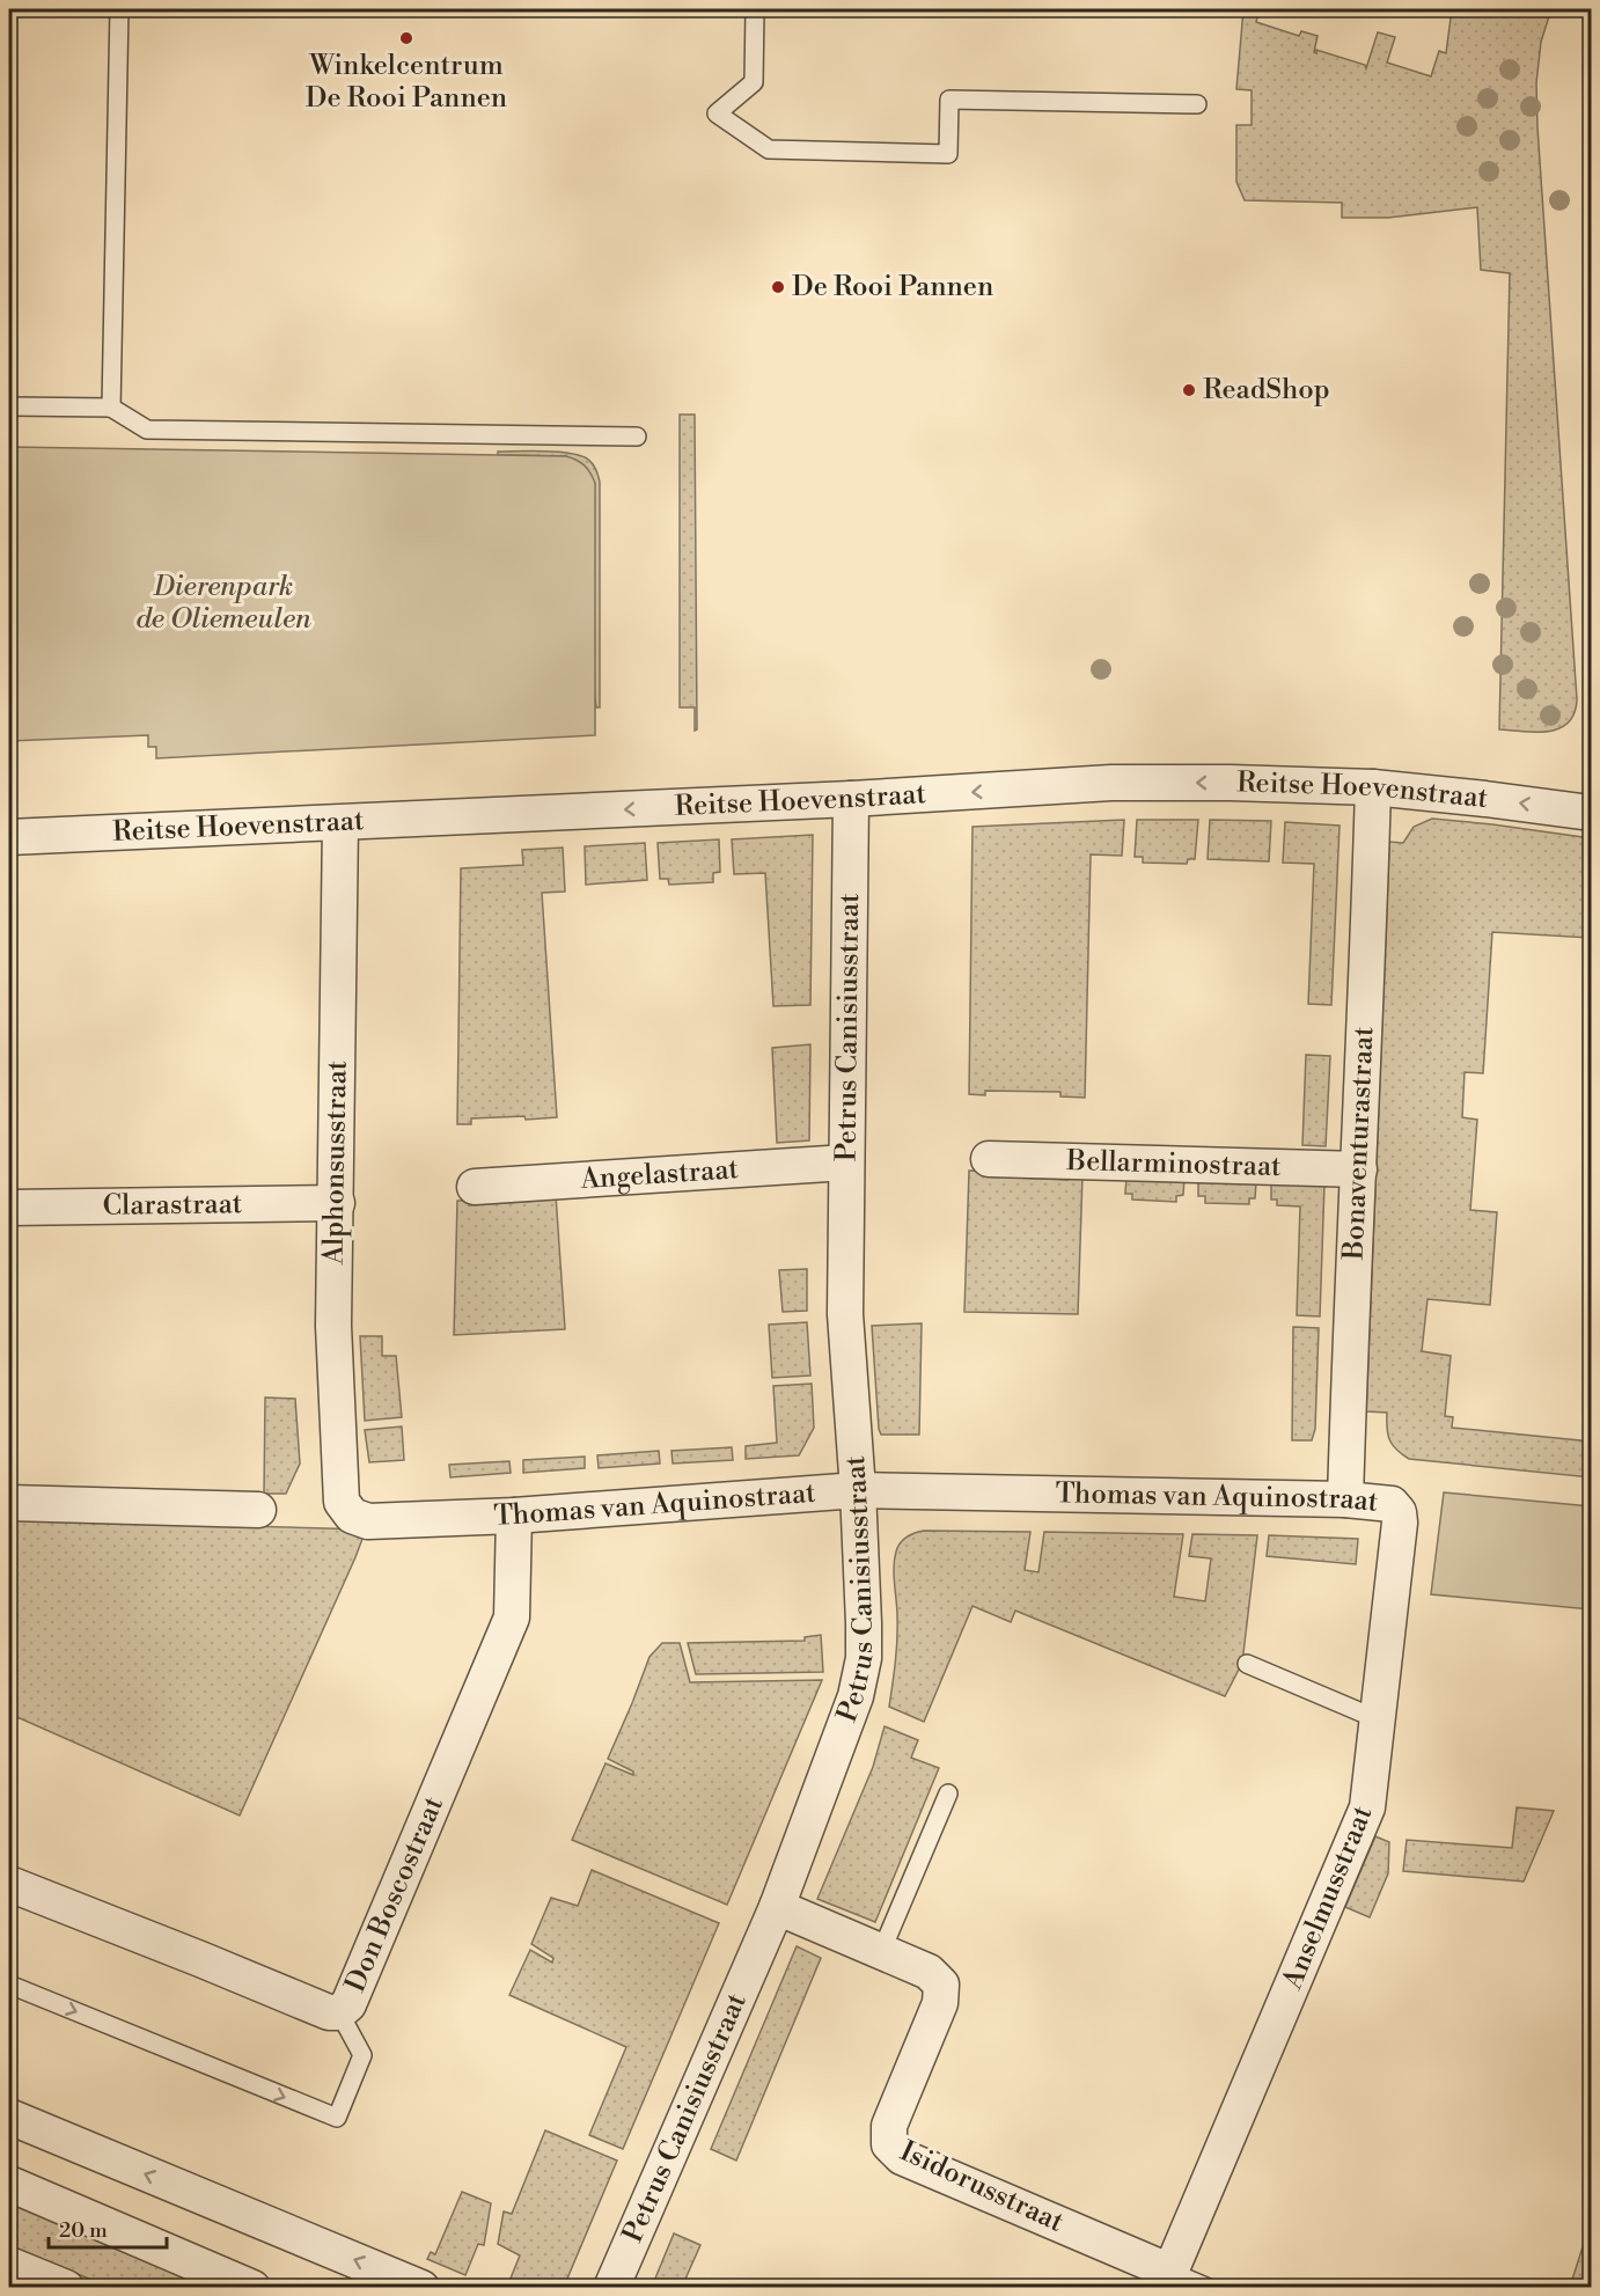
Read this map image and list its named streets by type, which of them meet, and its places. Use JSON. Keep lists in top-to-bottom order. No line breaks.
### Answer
{"streets":{"street":["Reitse Hoevenstraat","Petrus Canisiusstraat","Bonaventurastraat","Alphonsusstraat","Bellarminostraat","Angelastraat","Clarastraat","Thomas van Aquinostraat","Don Boscostraat","Anselmusstraat","Isidorusstraat"]},"crossings":[["Reitse Hoevenstraat","Petrus Canisiusstraat"],["Reitse Hoevenstraat","Bonaventurastraat"],["Reitse Hoevenstraat","Alphonsusstraat"],["Petrus Canisiusstraat","Angelastraat"],["Petrus Canisiusstraat","Thomas van Aquinostraat"],["Petrus Canisiusstraat","Isidorusstraat"],["Bonaventurastraat","Bellarminostraat"],["Bonaventurastraat","Thomas van Aquinostraat"],["Alphonsusstraat","Clarastraat"],["Alphonsusstraat","Thomas van Aquinostraat"],["Thomas van Aquinostraat","Don Boscostraat"],["Thomas van Aquinostraat","Anselmusstraat"],["Anselmusstraat","Isidorusstraat"]],"one_way":["Reitse Hoevenstraat"],"parks":["Dierenpark de Oliemeulen"],"places":["Winkelcentrum De Rooi Pannen","De Rooi Pannen","ReadShop"],"scale_bar":"20 m"}
